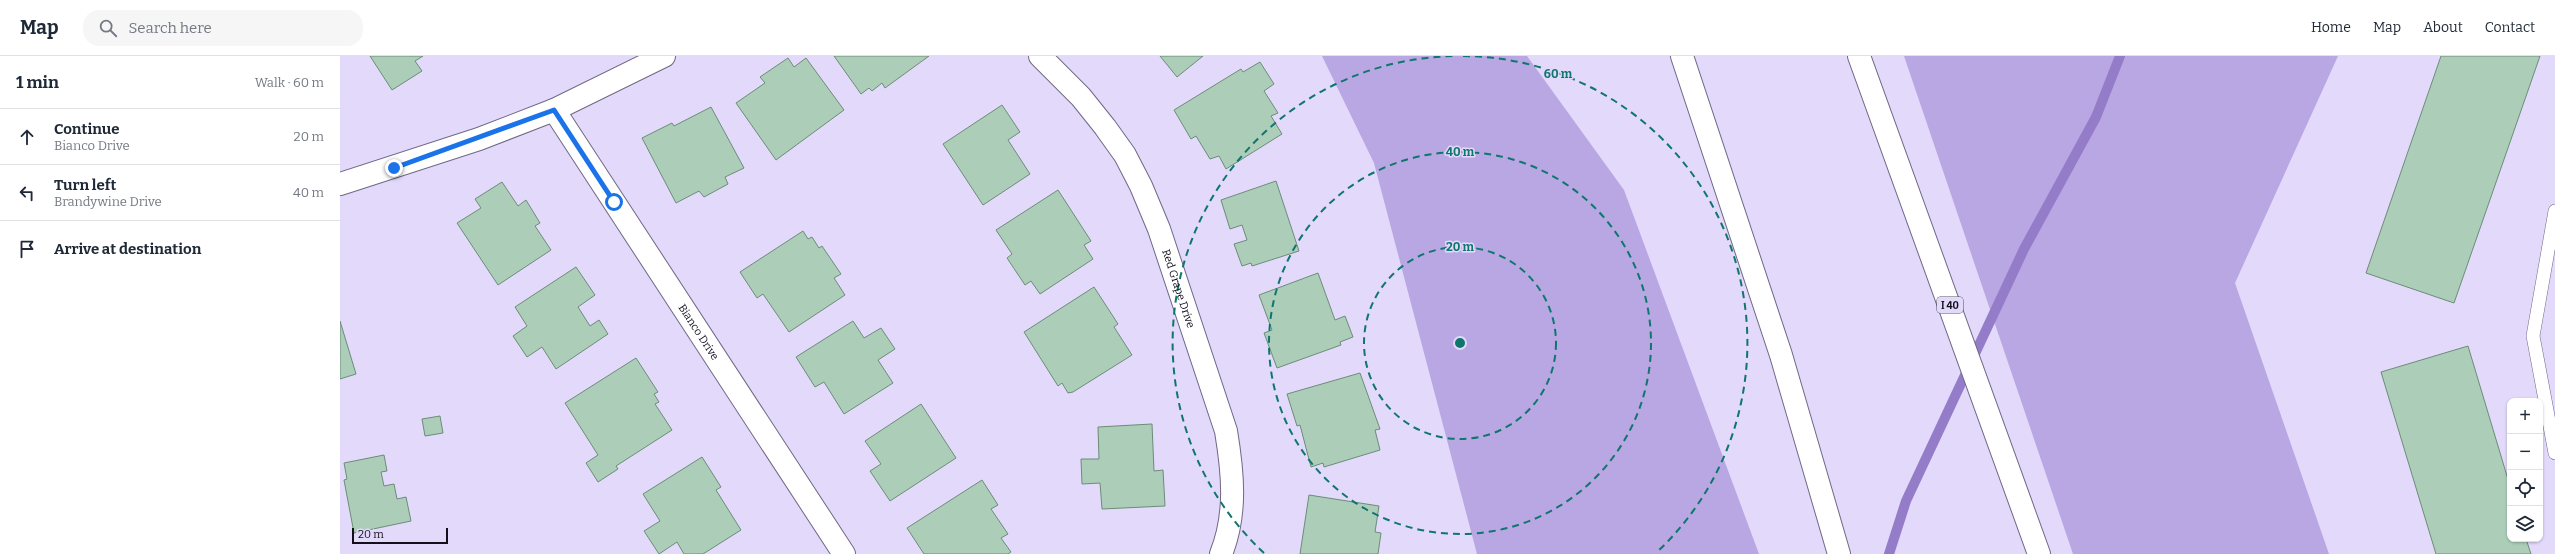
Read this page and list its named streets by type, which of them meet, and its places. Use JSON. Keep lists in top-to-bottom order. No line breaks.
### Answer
{"streets":{"main road":["Red Grape Drive","I 40","Bianco Drive"]},"scale_bar":"20 m","page":{"header":"Map","search":"Search here","nav":["Home","Map","About","Contact"],"heading":["1 min","Walk · 60 m"],"list":[["Continue","Bianco Drive","20 m"],["Turn left","Brandywine Drive","40 m"],"Arrive at destination"],"map_buttons":["+","−"],"scale":"20 m"},"rings":["60 m","40 m","20 m"]}
